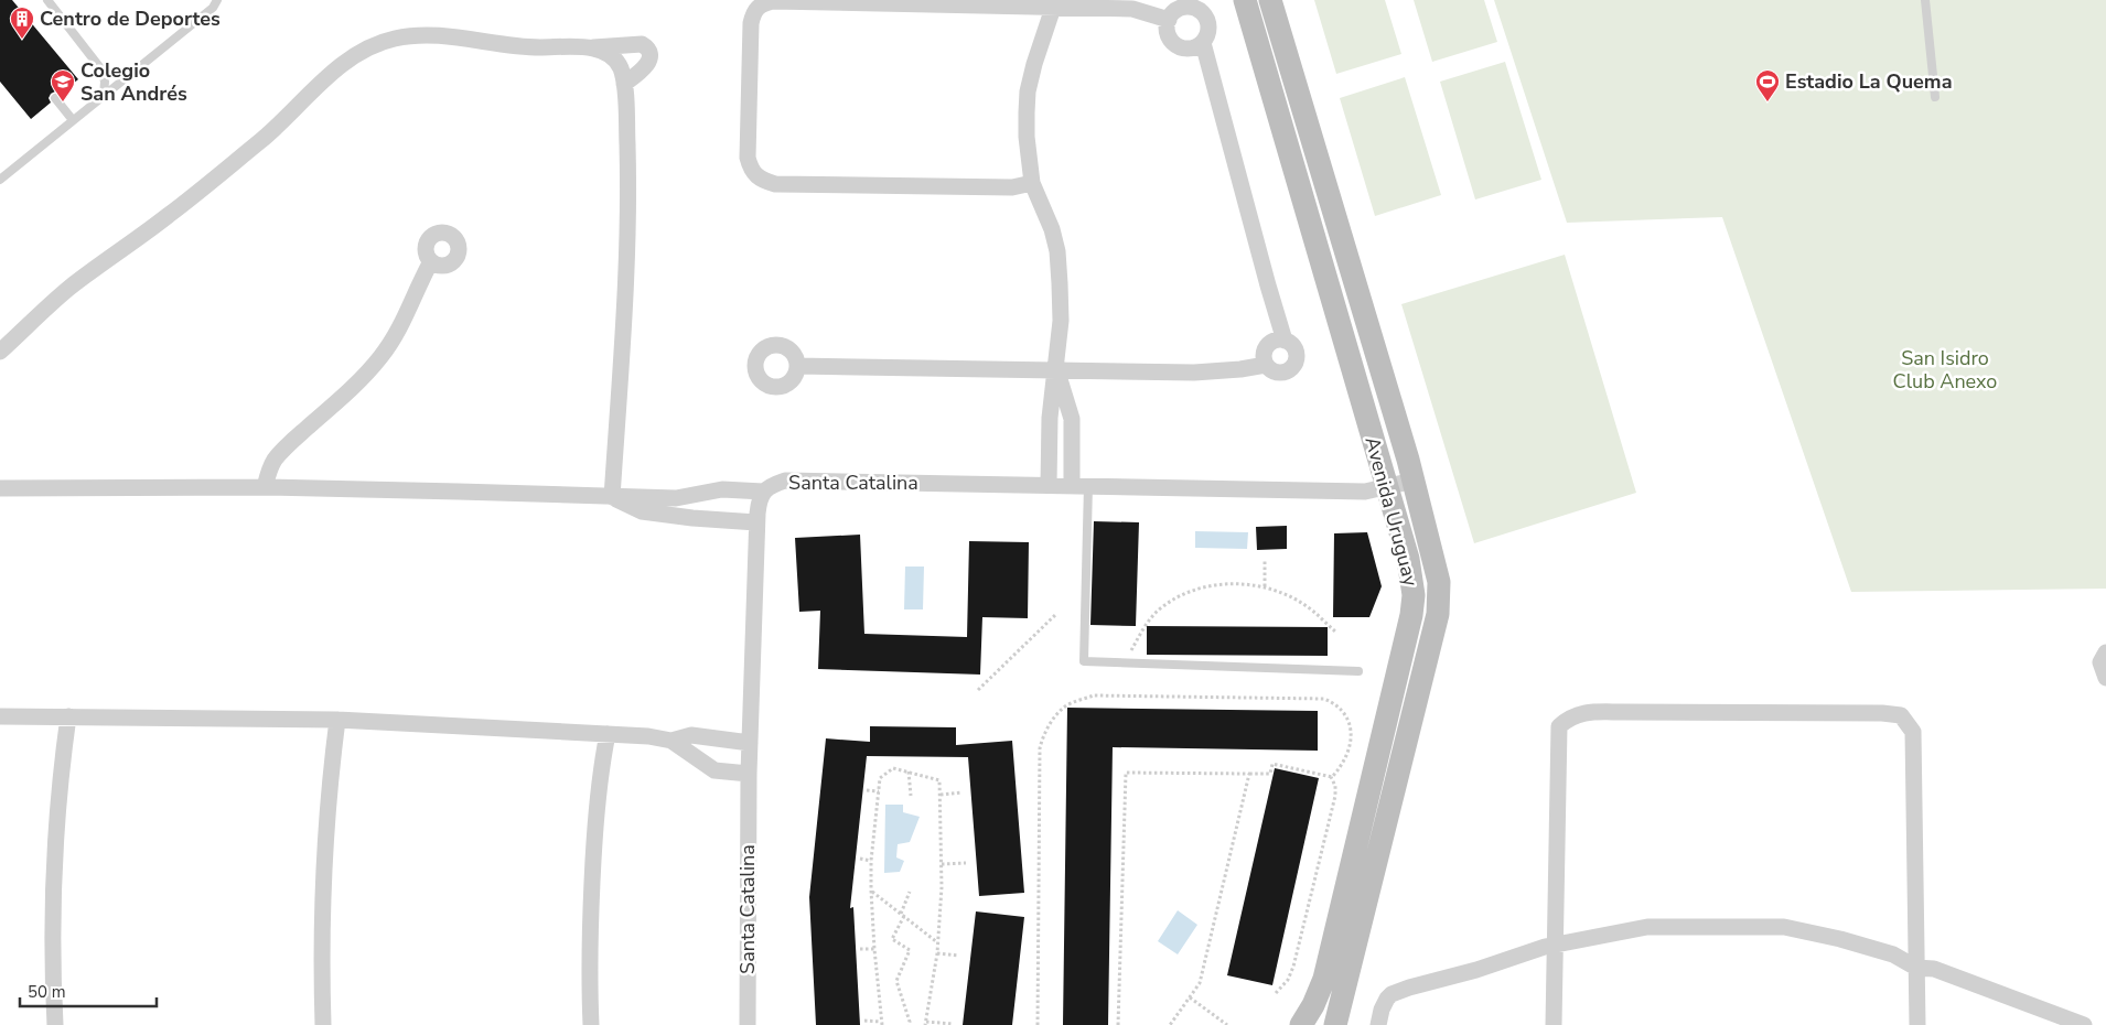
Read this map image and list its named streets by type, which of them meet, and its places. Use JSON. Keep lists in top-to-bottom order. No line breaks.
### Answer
{"streets":{"main road":["Avenida Uruguay"],"street":["Santa Catalina"]},"crossings":[["Santa Catalina","Avenida Uruguay"]],"parks":["San Isidro Club Anexo"],"places":{"building":["Centro de Deportes"],"school or university":["Colegio San Andrés"],"sports":["Estadio La Quema"]},"scale_bar":"50 m"}
